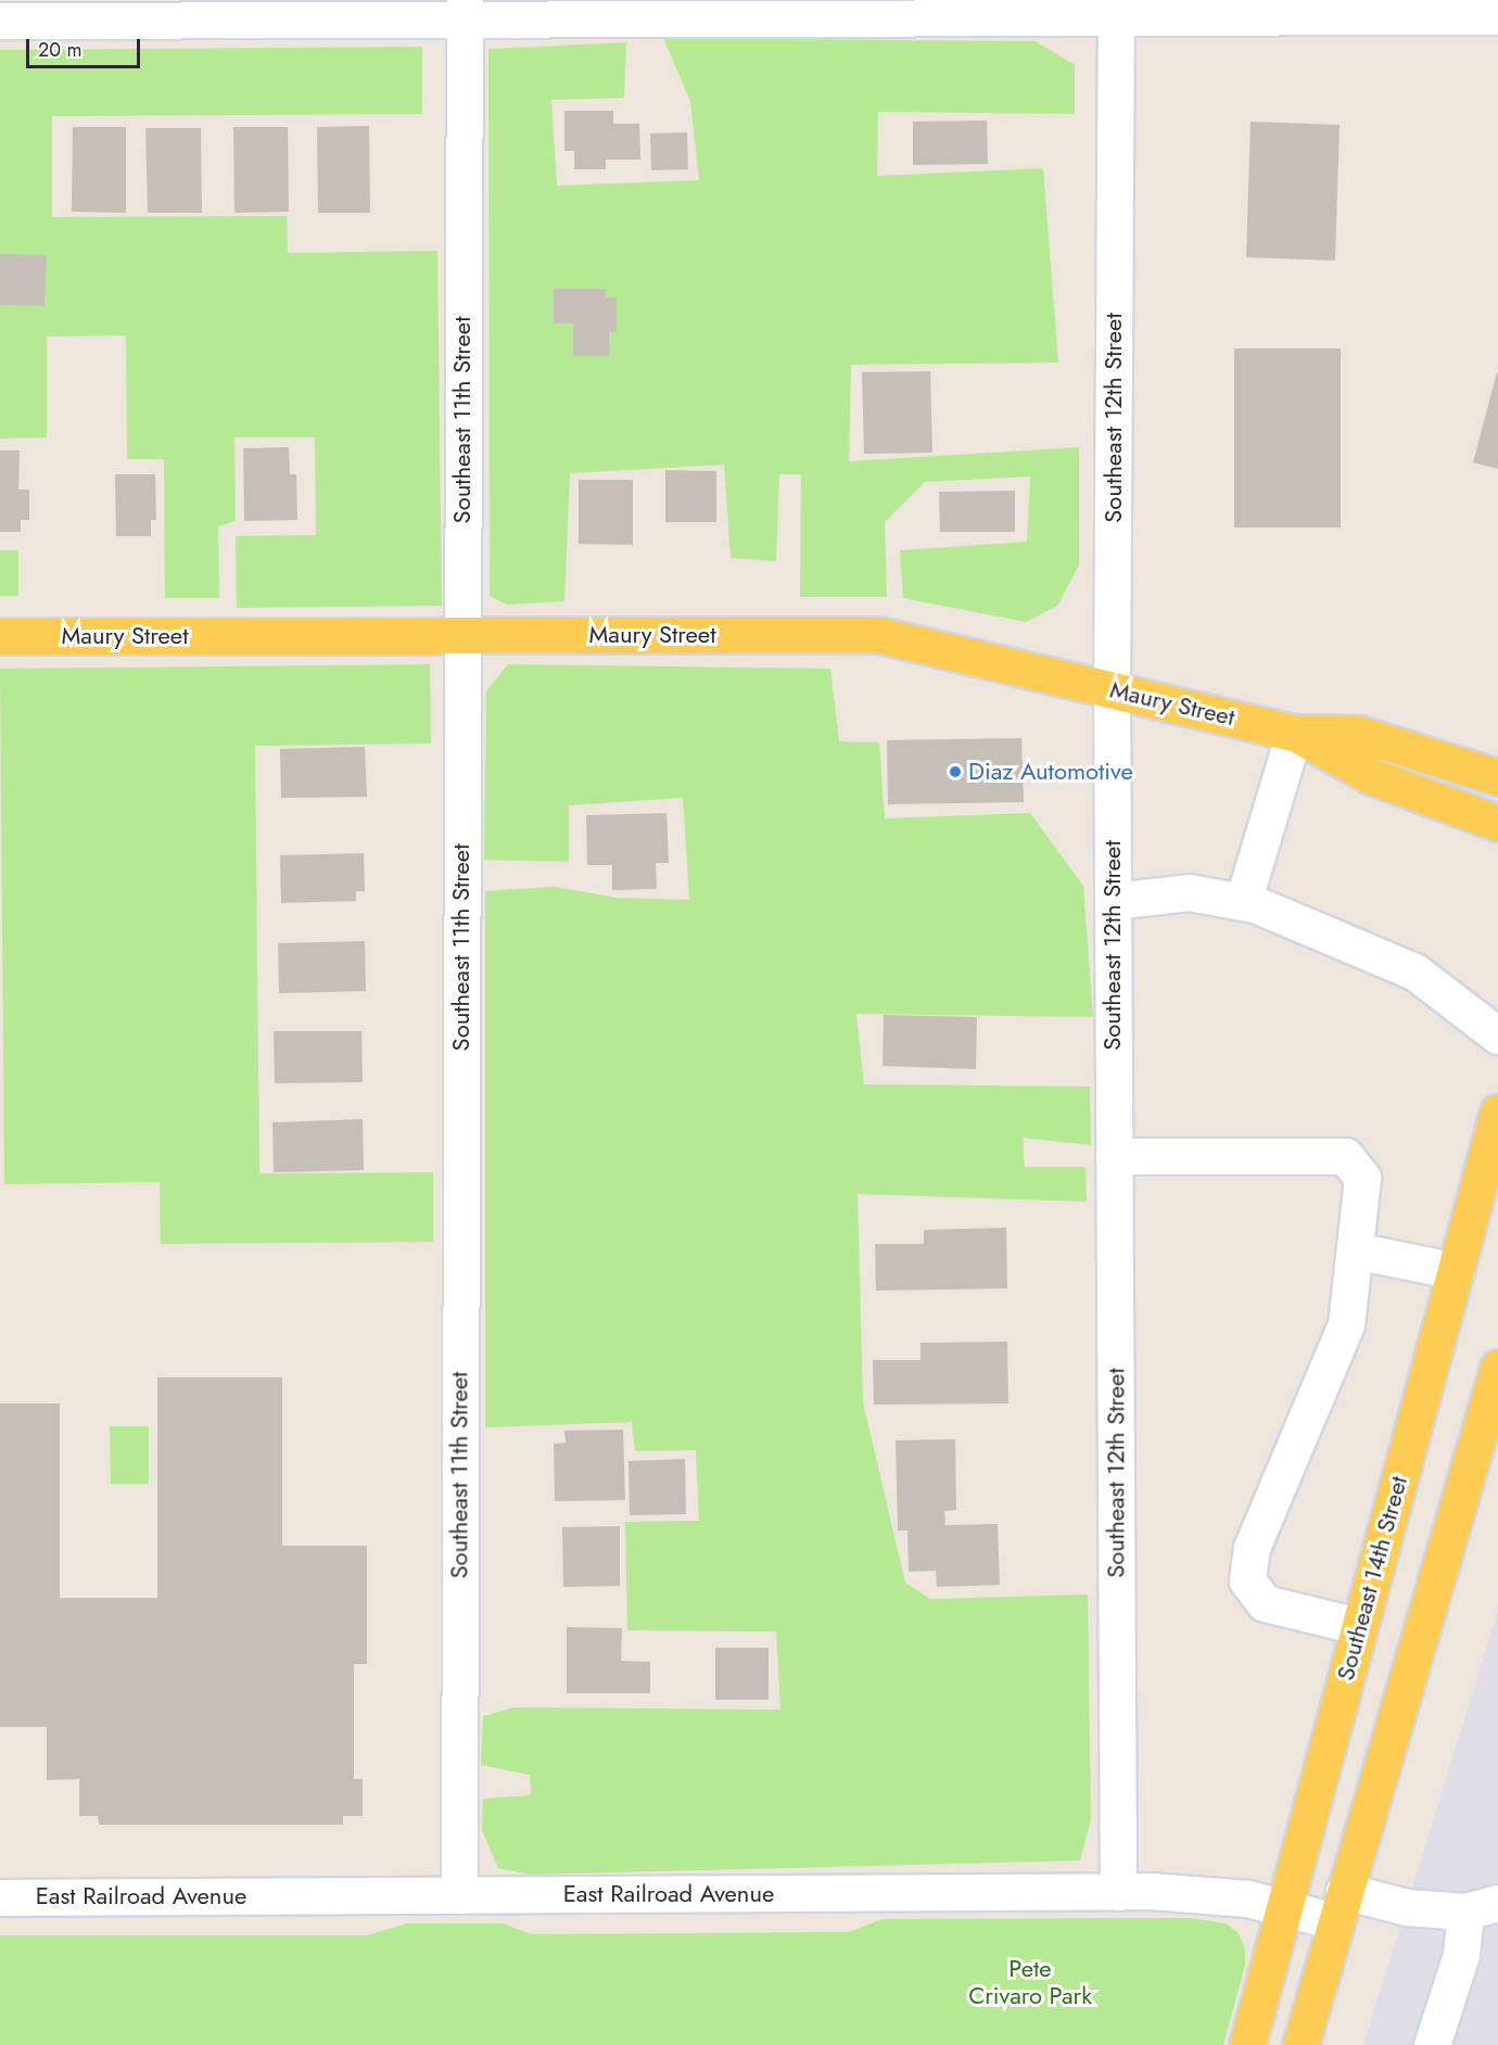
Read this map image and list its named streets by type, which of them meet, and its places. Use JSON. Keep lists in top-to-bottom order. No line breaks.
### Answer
{"streets":{"main road":["Maury Street","Southeast 14th Street"],"street":["Southeast 12th Street","Southeast 11th Street","East Railroad Avenue"]},"crossings":[["Southeast 12th Street","Maury Street"],["Southeast 12th Street","East Railroad Avenue"],["Southeast 11th Street","Maury Street"],["Southeast 11th Street","East Railroad Avenue"],["Southeast 14th Street","East Railroad Avenue"]],"parks":["Pete Crivaro Park"],"places":["Diaz Automotive"],"scale_bar":"20 m"}
